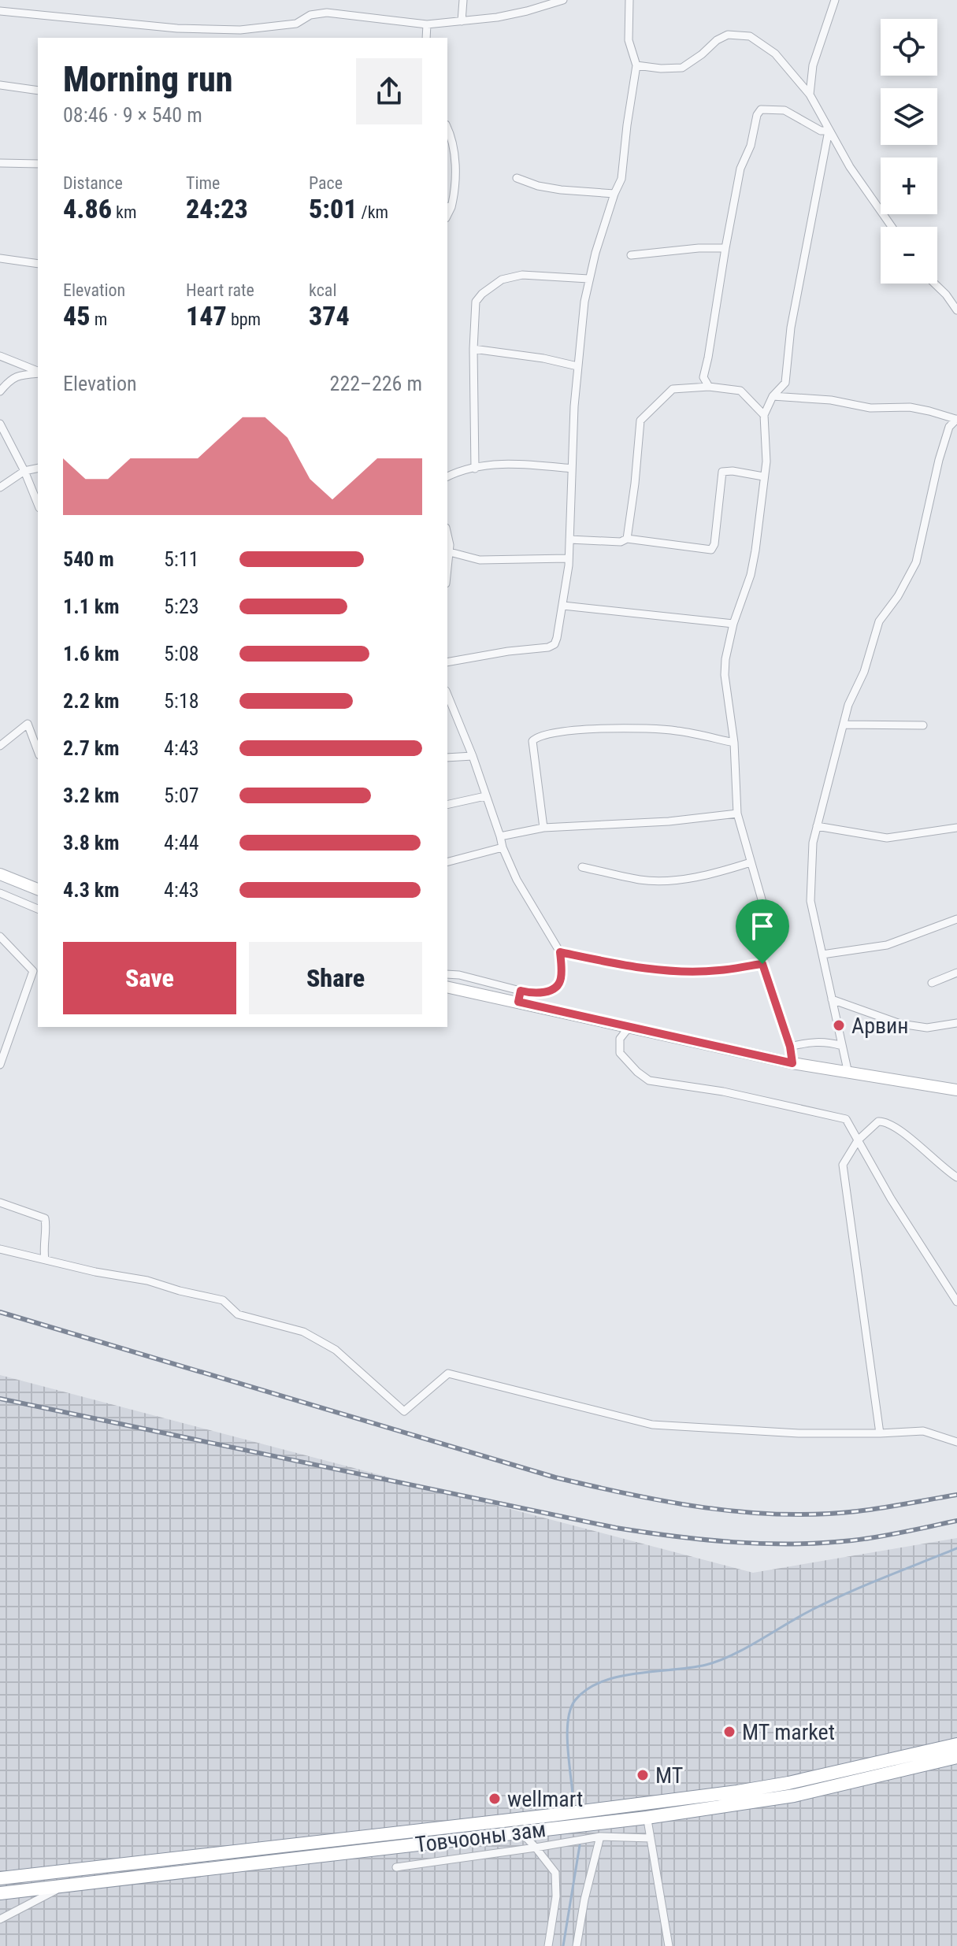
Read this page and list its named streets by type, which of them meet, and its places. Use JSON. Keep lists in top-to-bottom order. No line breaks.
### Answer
{"streets":{"highway":["Товчооны зам"]},"places":["Арвин","MT market","МТ","wellmart"],"page":{"map_buttons":["+","−"],"heading":["Morning run","08:46 · 9 × 540 m"],"stats":[["Distance","4.86 km"],["Time","24:23"],["Pace","5:01 /km"],["Elevation","45 m"],["Heart rate","147 bpm"],["kcal","374"]],"chart":["Elevation","222–226 m"],"list":[{"name":"540 m","note":"5:11"},{"name":"1.1 km","note":"5:23"},{"name":"1.6 km","note":"5:08"},{"name":"2.2 km","note":"5:18"},{"name":"2.7 km","note":"4:43"},{"name":"3.2 km","note":"5:07"},{"name":"3.8 km","note":"4:44"},{"name":"4.3 km","note":"4:43"}],"buttons":["Save","Share"]}}
